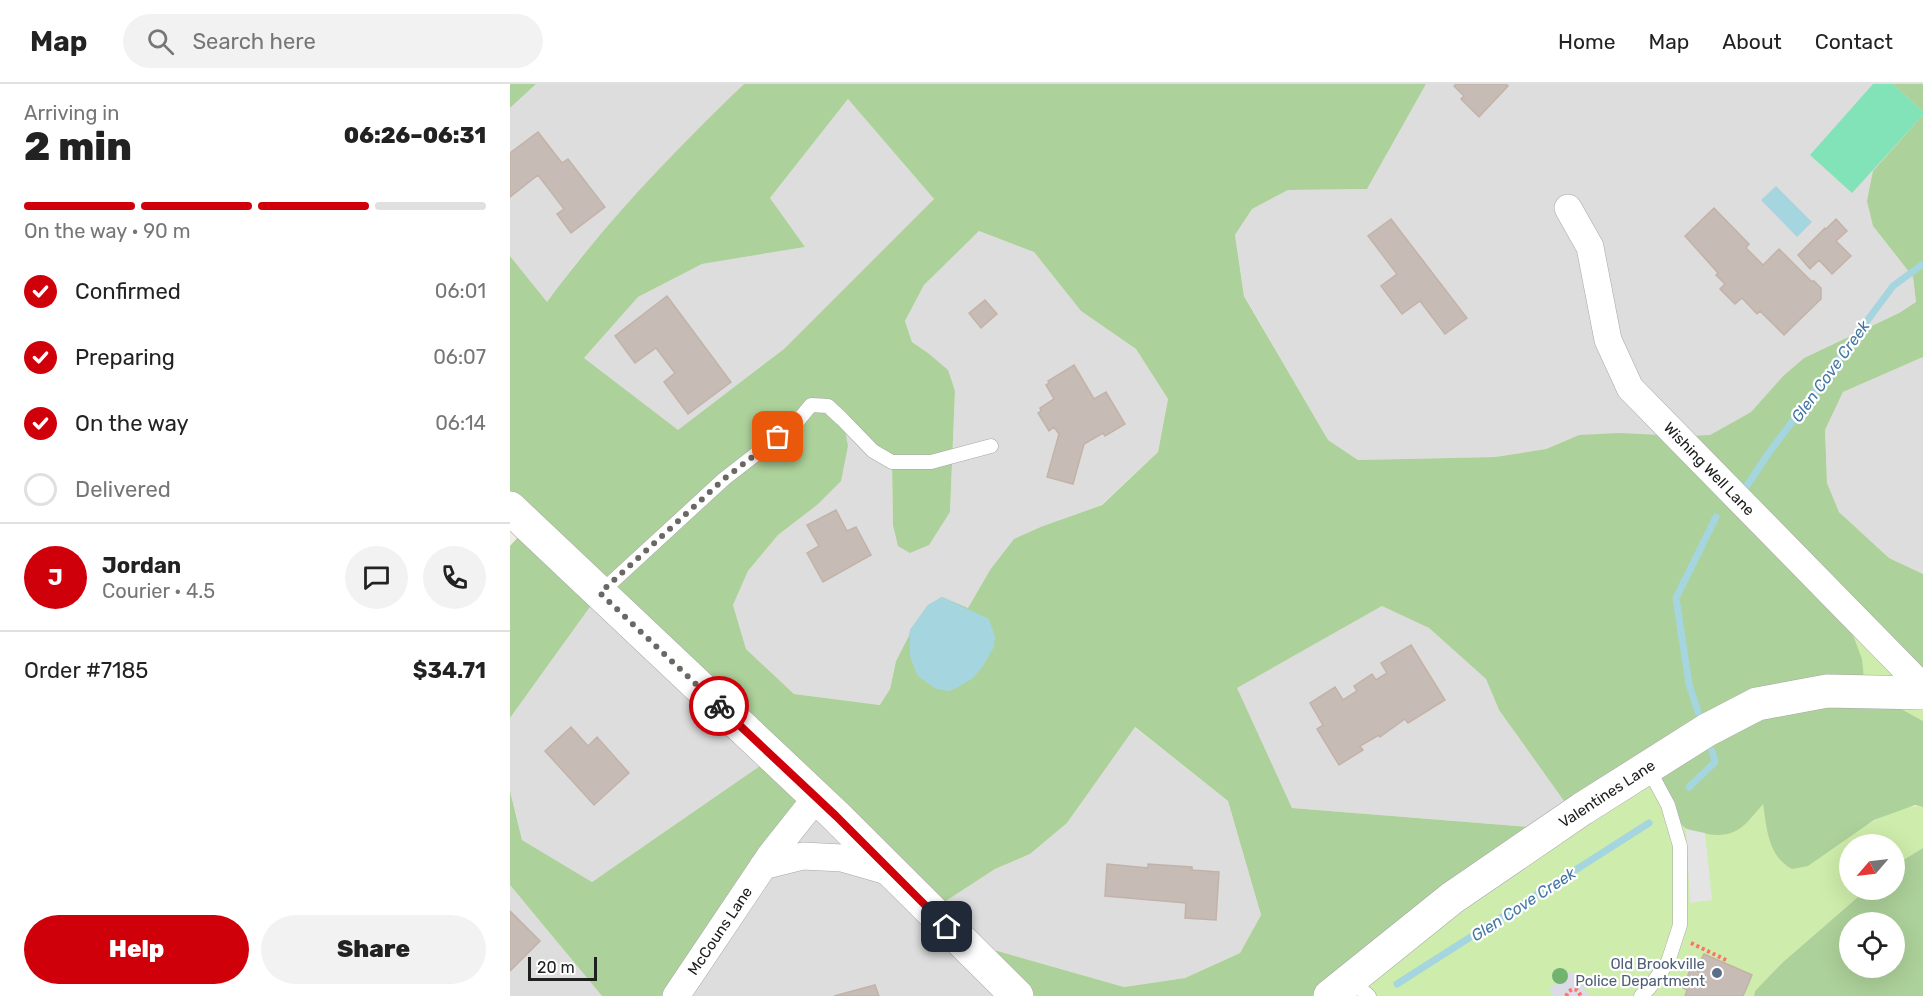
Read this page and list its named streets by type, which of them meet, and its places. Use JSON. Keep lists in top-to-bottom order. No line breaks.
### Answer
{"streets":{"street":["Wishing Well Lane","Valentines Lane","McCouns Lane"]},"water":["Glen Cove Creek"],"places":["Old Brookville Police Department"],"scale_bar":"20 m","north":"bottom left","page":{"header":"Map","search":"Search here","nav":["Home","Map","About","Contact"],"heading":["2 min","Arriving in","06:26–06:31"],"panel":["Jordan","Courier · 4.5","Order #7185","$34.71"],"bar":"On the way · 90 m","list":[["Confirmed","06:01"],["Preparing","06:07"],["On the way","06:14"],"Delivered"],"round":"J","buttons":["Help","Share"],"scale":"20 m"}}
